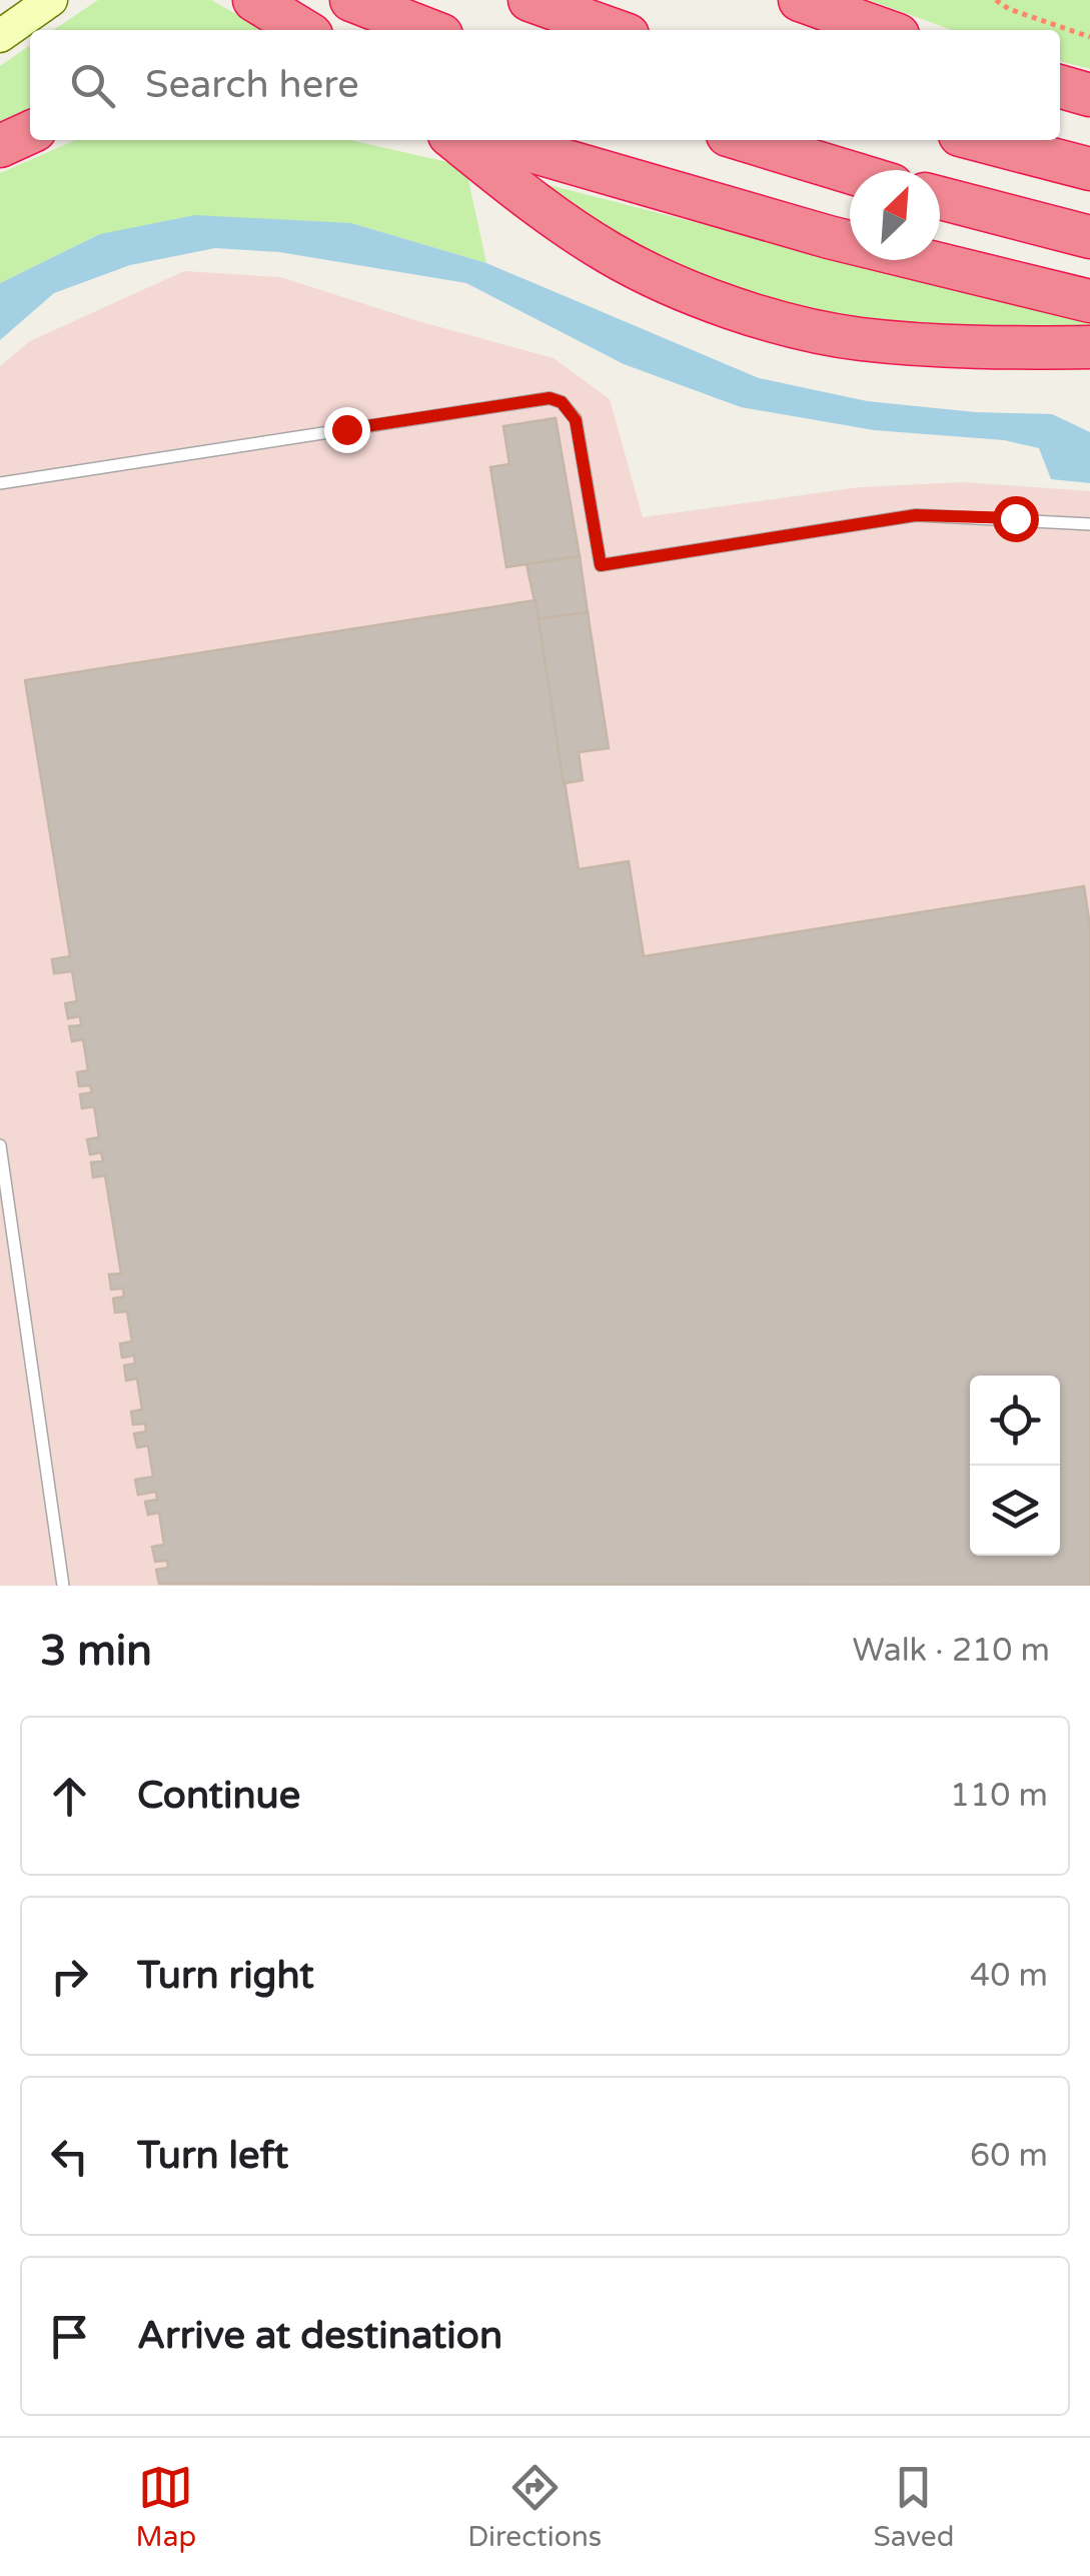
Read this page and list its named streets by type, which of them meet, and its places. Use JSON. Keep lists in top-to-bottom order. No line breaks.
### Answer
{"north":"top right","page":{"search":"Search here","heading":["3 min","Walk · 210 m"],"list":[["Continue","110 m"],["Turn right","40 m"],["Turn left","60 m"],"Arrive at destination"],"nav":["Map","Directions","Saved"]}}
